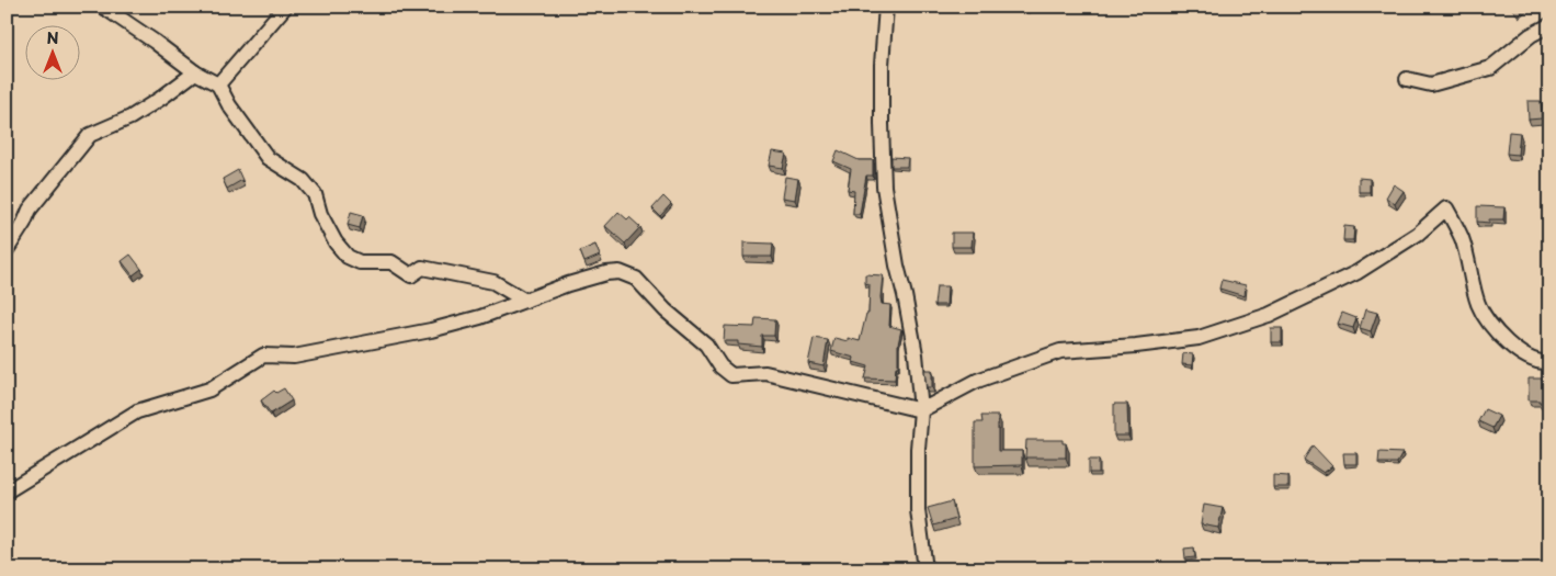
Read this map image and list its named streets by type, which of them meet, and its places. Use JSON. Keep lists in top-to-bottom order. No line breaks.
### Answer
{"north":"top"}
